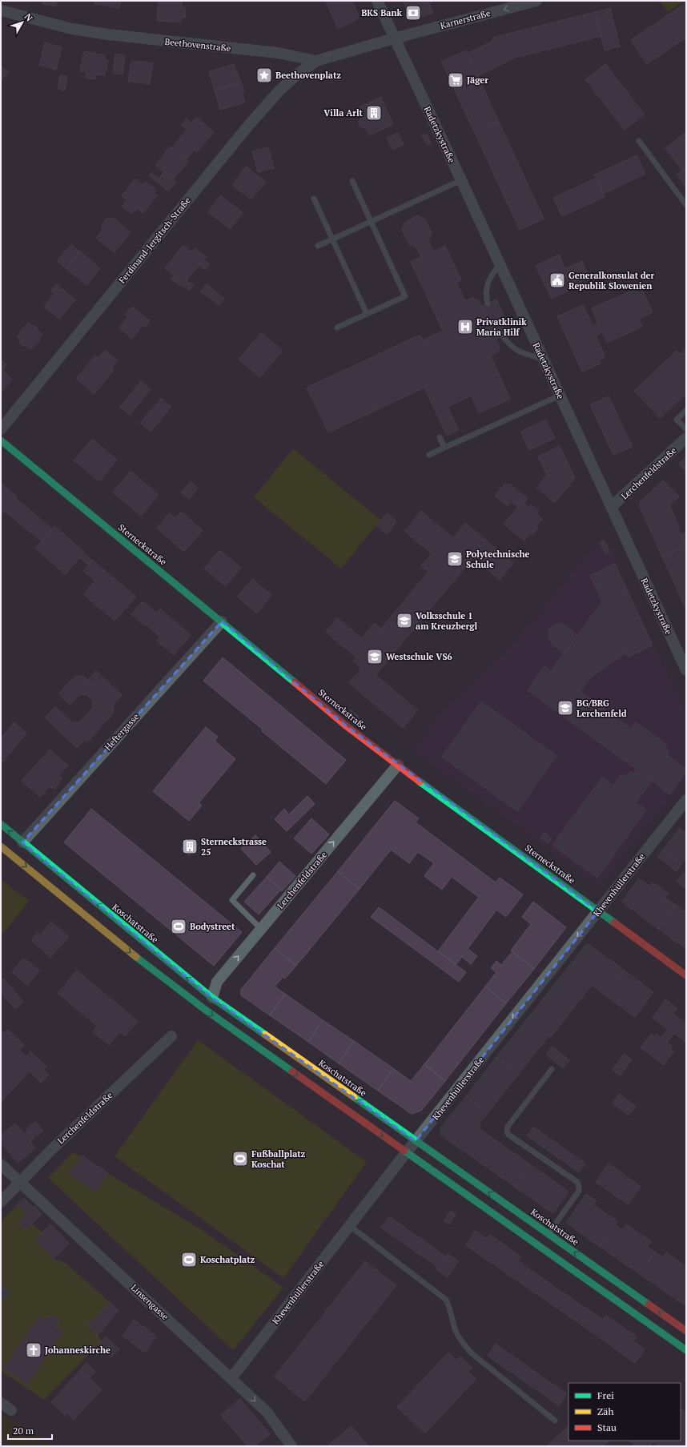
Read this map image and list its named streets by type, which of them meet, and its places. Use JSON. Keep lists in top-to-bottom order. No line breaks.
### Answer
{"streets":{"main road":["Sterneckstraße","Koschatstraße"],"street":["Karnerstraße","Beethovenstraße","Radetzkystraße","Ferdinand-Jergitsch-Straße","Lerchenfeldstraße","Heftergasse","Khevenhüllerstraße","Linsengasse"]},"crossings":[["Karnerstraße","Beethovenstraße"],["Karnerstraße","Radetzkystraße"],["Beethovenstraße","Radetzkystraße"],["Beethovenstraße","Ferdinand-Jergitsch-Straße"],["Radetzkystraße","Lerchenfeldstraße"],["Lerchenfeldstraße","Sterneckstraße"],["Lerchenfeldstraße","Koschatstraße"],["Lerchenfeldstraße","Linsengasse"],["Sterneckstraße","Heftergasse"],["Sterneckstraße","Khevenhüllerstraße"],["Heftergasse","Koschatstraße"],["Khevenhüllerstraße","Koschatstraße"],["Khevenhüllerstraße","Linsengasse"]],"one_way":["Karnerstraße","Lerchenfeldstraße","Khevenhüllerstraße"],"places":{"bank":["BKS Bank"],"place":["Beethovenplatz"],"supermarket":["Jäger"],"building":["Villa Arlt","Sterneckstrasse 25"],"public building":["Generalkonsulat der Republik Slowenien"],"hospital":["Privatklinik Maria Hilf"],"school or university":["Polytechnische Schule","Volksschule 1 am Kreuzbergl","Westschule VS6","BG/BRG Lerchenfeld"],"sports":["Bodystreet","Fußballplatz Koschat","Koschatplatz"],"church":["Johanneskirche"]},"legend":["Frei","Zäh","Stau"],"scale_bar":"20 m","north":"top right"}
